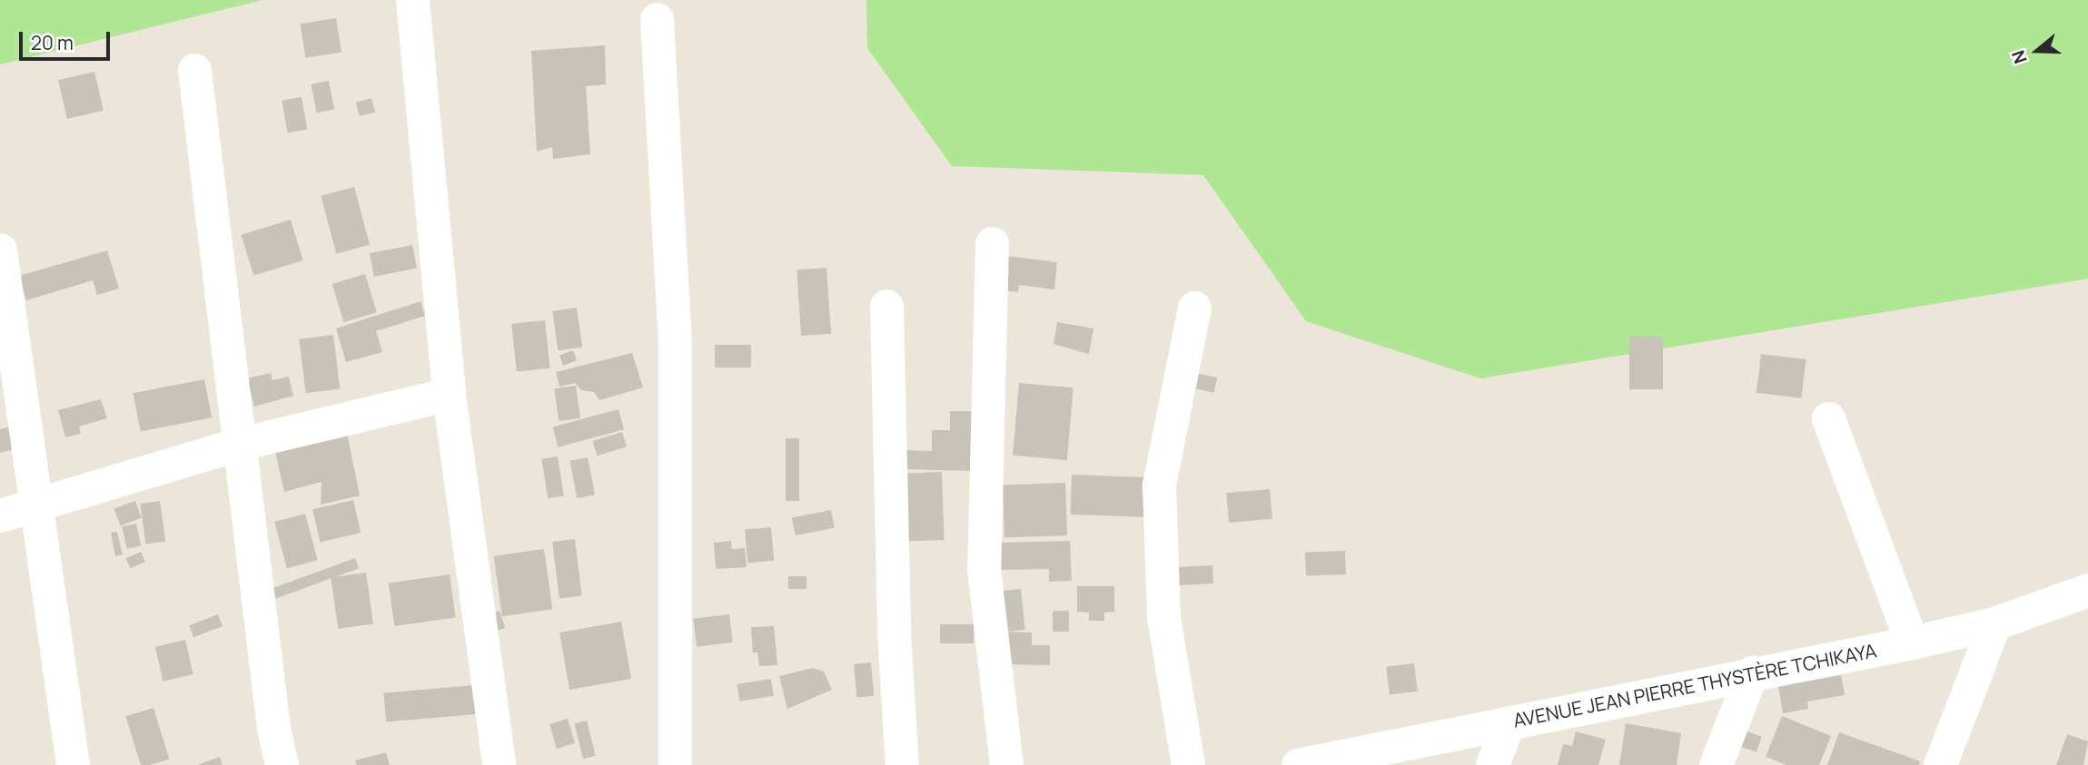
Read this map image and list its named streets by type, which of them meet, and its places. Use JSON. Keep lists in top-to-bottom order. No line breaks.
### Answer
{"streets":{"street":["AVENUE JEAN PIERRE THYSTÈRE TCHIKAYA"]},"scale_bar":"20 m","north":"left"}
